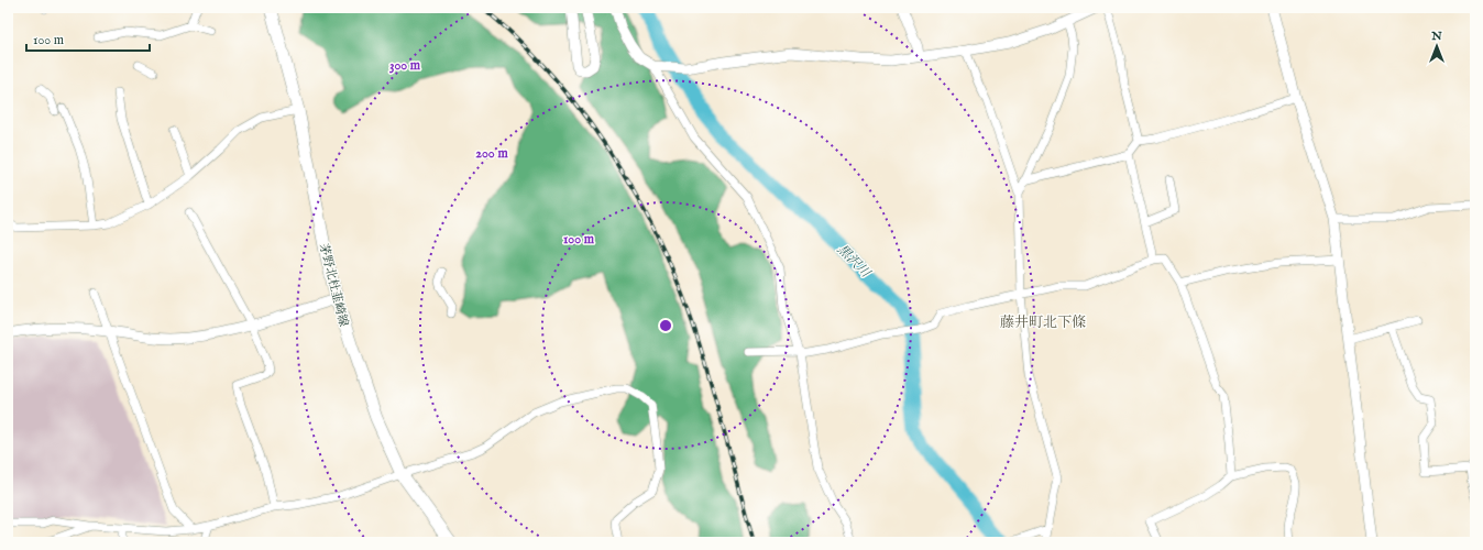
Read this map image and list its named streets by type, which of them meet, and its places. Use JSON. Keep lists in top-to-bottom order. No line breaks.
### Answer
{"streets":{"main road":["茅野北杜韮崎線"]},"districts":["藤井町北下條"],"water":["黒沢川"],"scale_bar":"100 m","north":"top","rings":["300 m","200 m","100 m"]}
